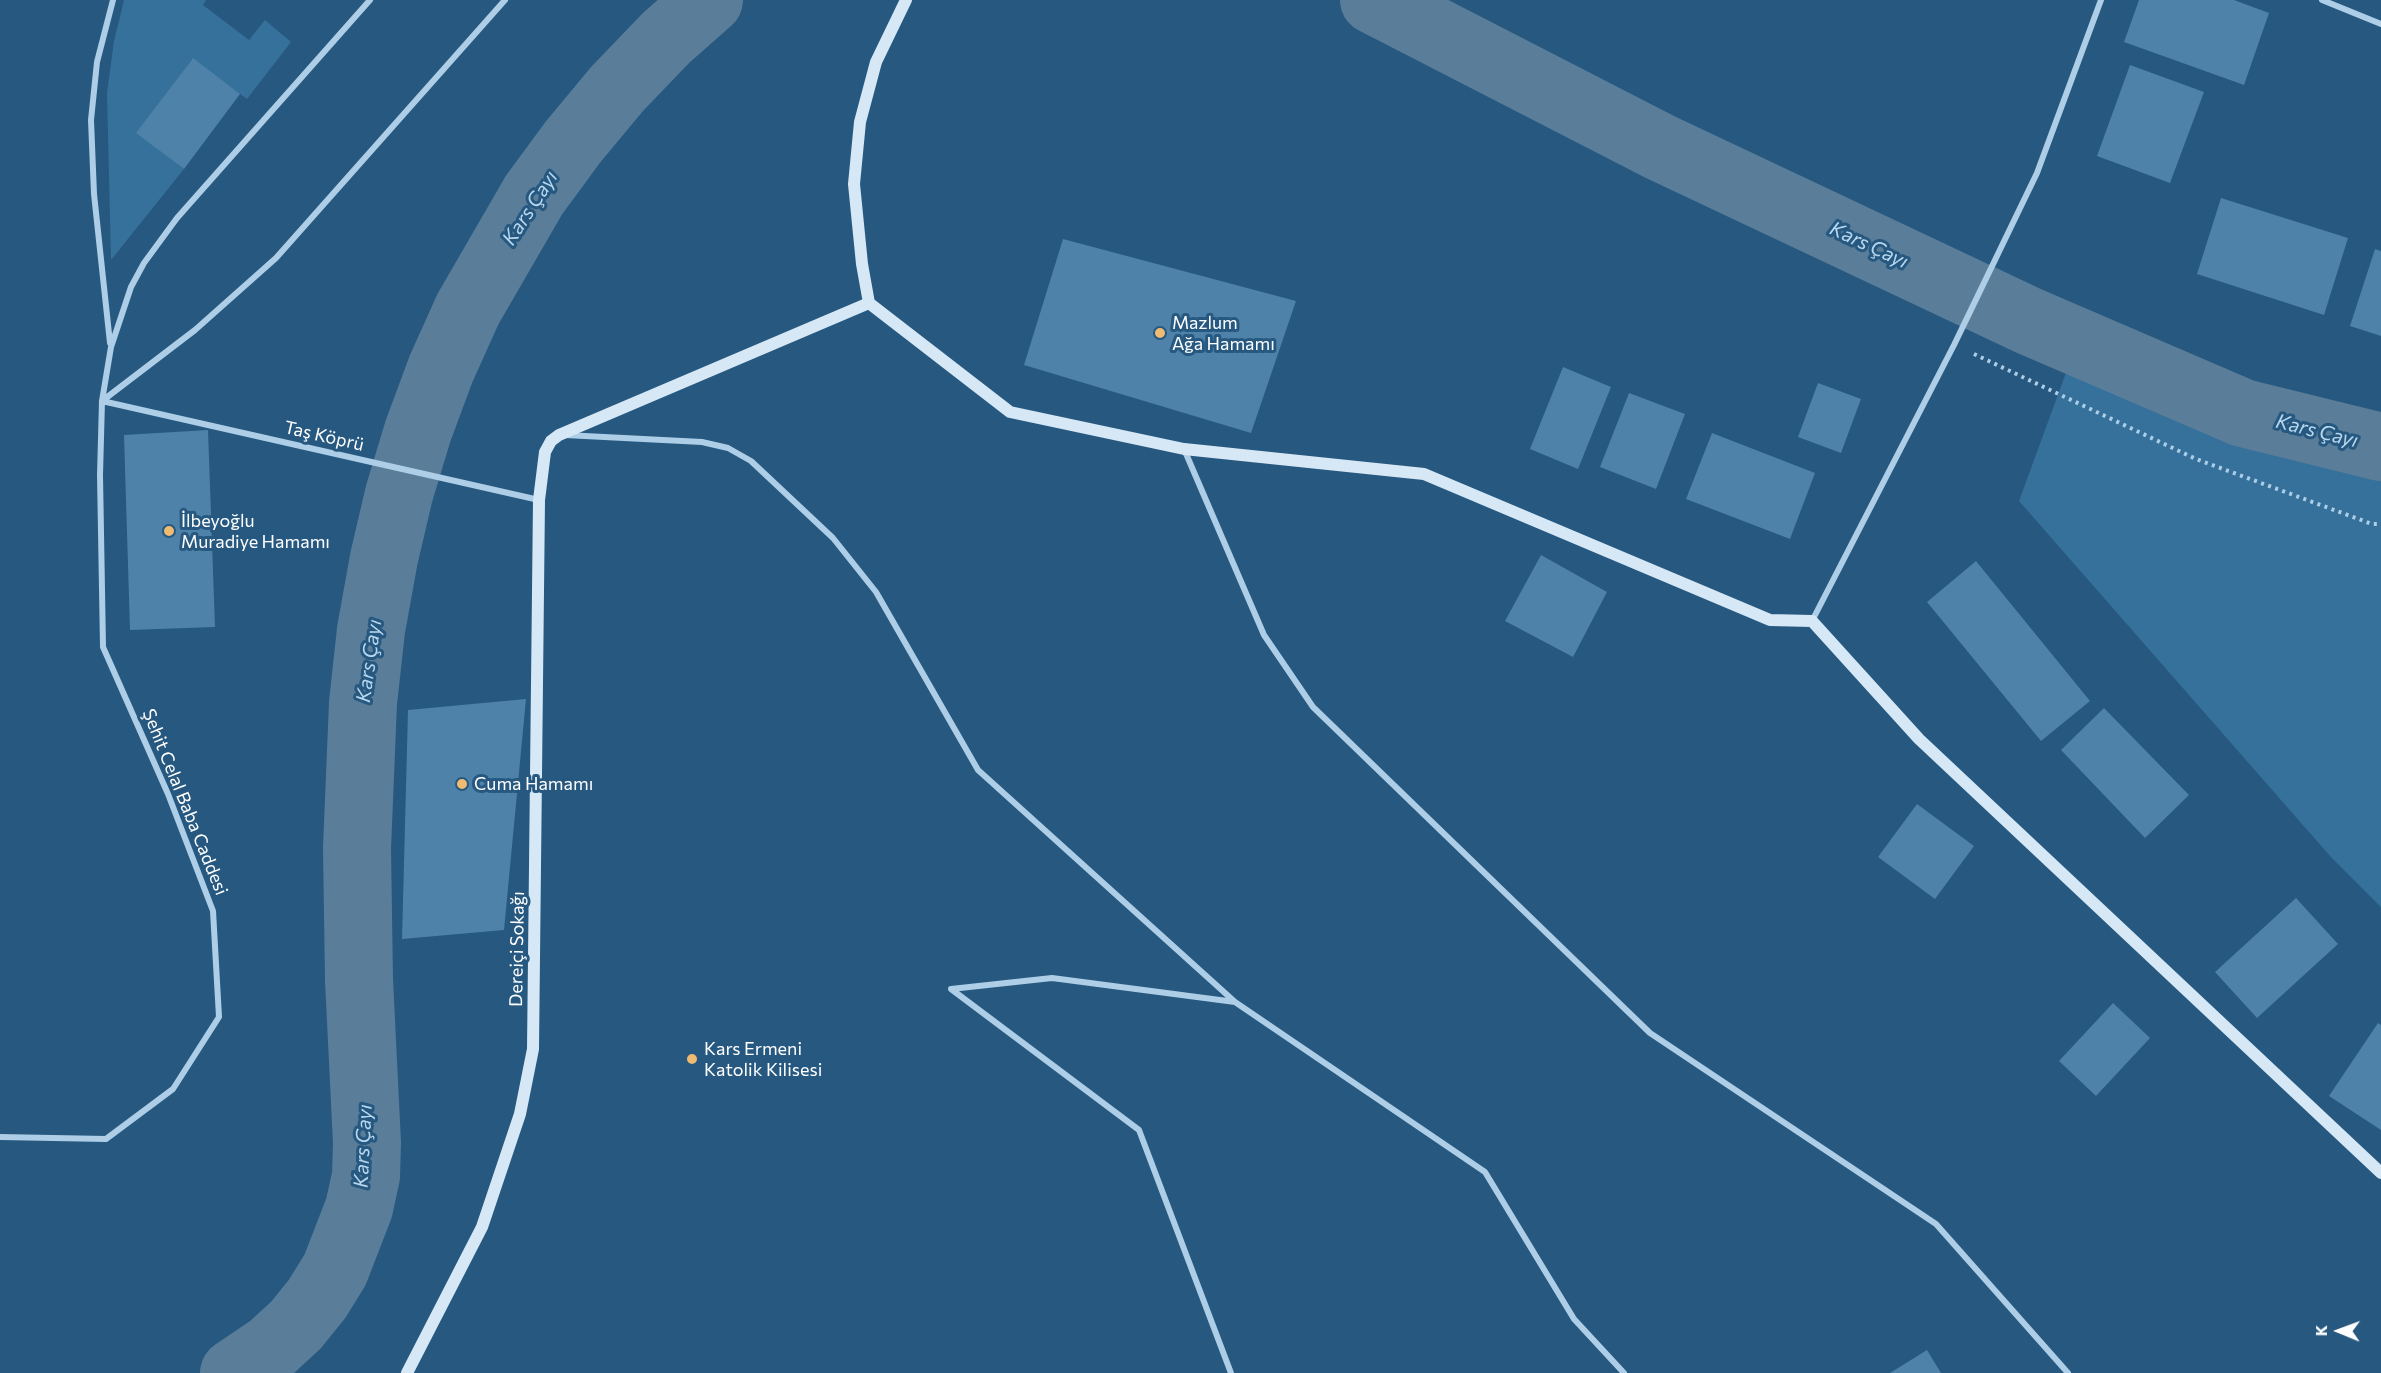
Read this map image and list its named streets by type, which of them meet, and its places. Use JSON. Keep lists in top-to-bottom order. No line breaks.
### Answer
{"streets":{"street":["Taş Köprü","Şehit Celal Baba Caddesi","Dereiçi Sokağı"]},"crossings":[["Taş Köprü","Şehit Celal Baba Caddesi"],["Taş Köprü","Dereiçi Sokağı"]],"water":["Kars Çayı"],"places":["Mazlum Ağa Hamamı","İlbeyoğlu Muradiye Hamamı","Cuma Hamamı","Kars Ermeni Katolik Kilisesi"],"north":"left"}
